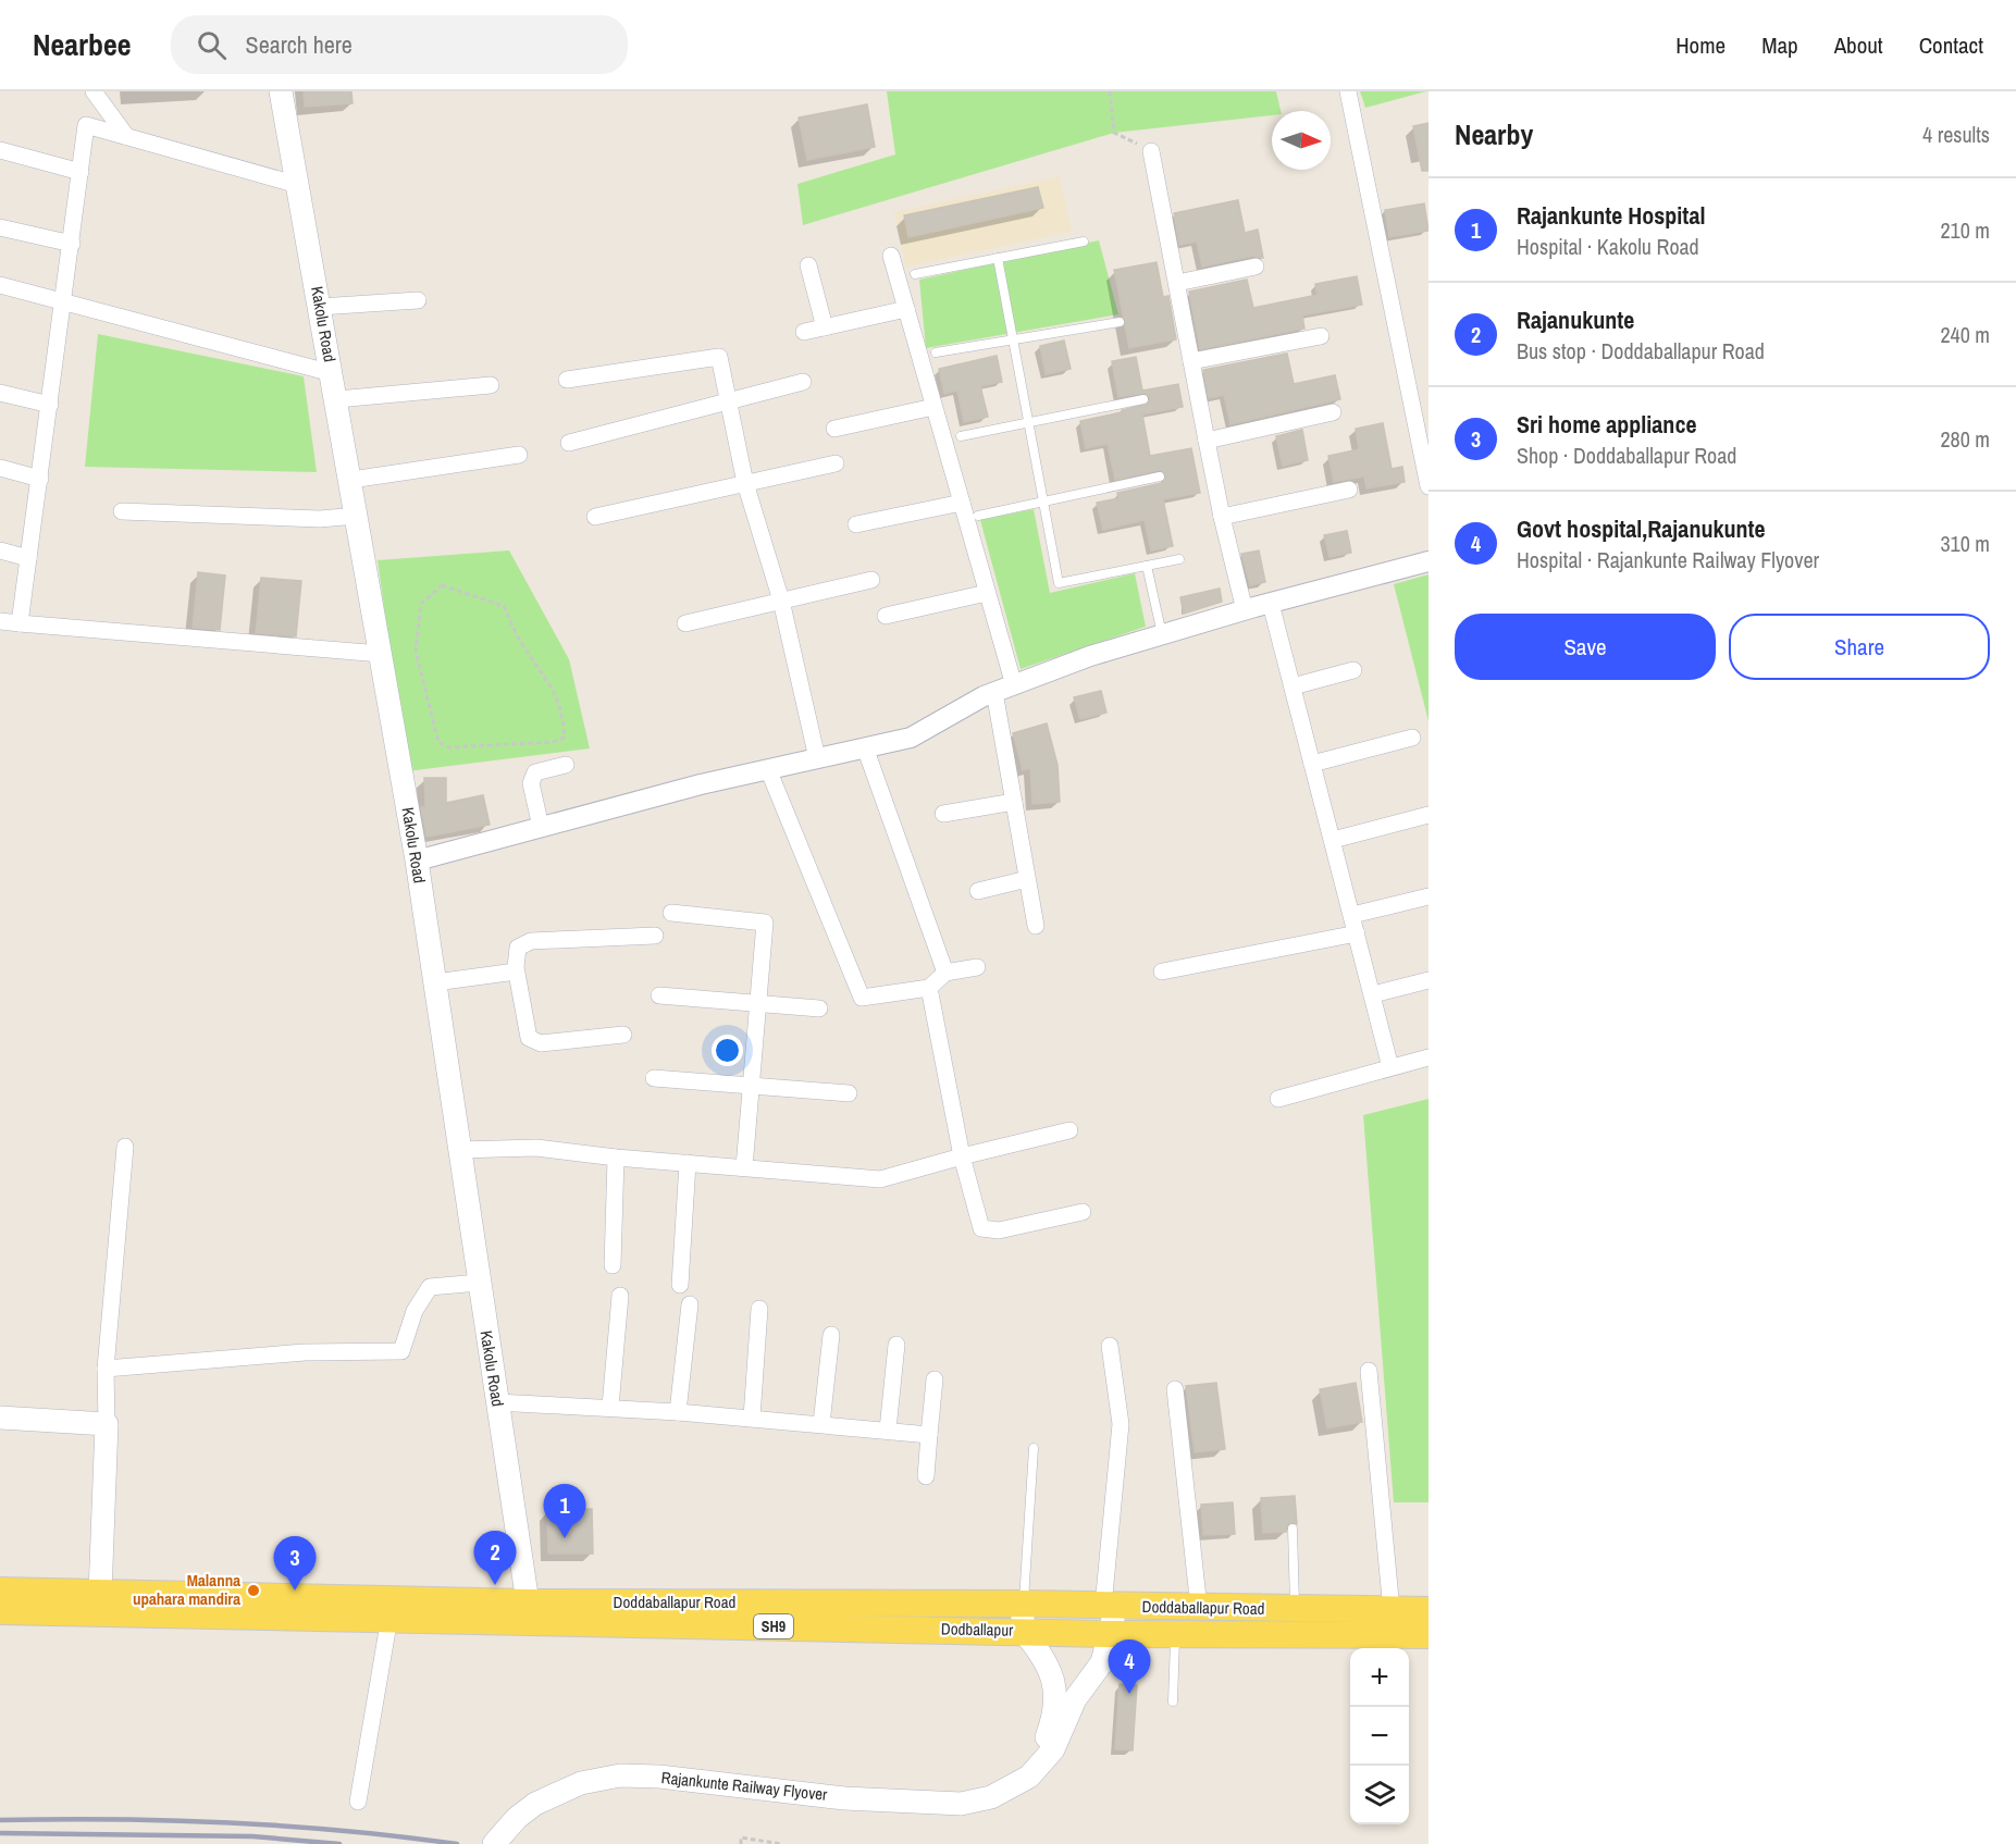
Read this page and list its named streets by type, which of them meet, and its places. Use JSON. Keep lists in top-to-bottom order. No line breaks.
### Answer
{"streets":{"main road":["Kakolu Road","Doddaballapur Road","SH9","Dodballapur","Rajankunte Railway Flyover"]},"crossings":[["Kakolu Road","Doddaballapur Road"],["Kakolu Road","Dodballapur"],["Doddaballapur Road","Dodballapur"],["Doddaballapur Road","Rajankunte Railway Flyover"],["Dodballapur","Rajankunte Railway Flyover"]],"places":["Malanna upahara mandira"],"north":"right","page":{"header":"Nearbee","search":"Search here","nav":["Home","Map","About","Contact"],"heading":["Nearby","4 results"],"list":[{"mark":"1","name":"Rajankunte Hospital","note":"Hospital · Kakolu Road","value":"210 m"},{"mark":"2","name":"Rajanukunte","note":"Bus stop · Doddaballapur Road","value":"240 m"},{"mark":"3","name":"Sri home appliance","note":"Shop · Doddaballapur Road","value":"280 m"},{"mark":"4","name":"Govt hospital,Rajanukunte","note":"Hospital · Rajankunte Railway Flyover","value":"310 m"}],"buttons":["Save","Share"],"pins":["1","2","3","4"],"map_buttons":["+","−"]}}
